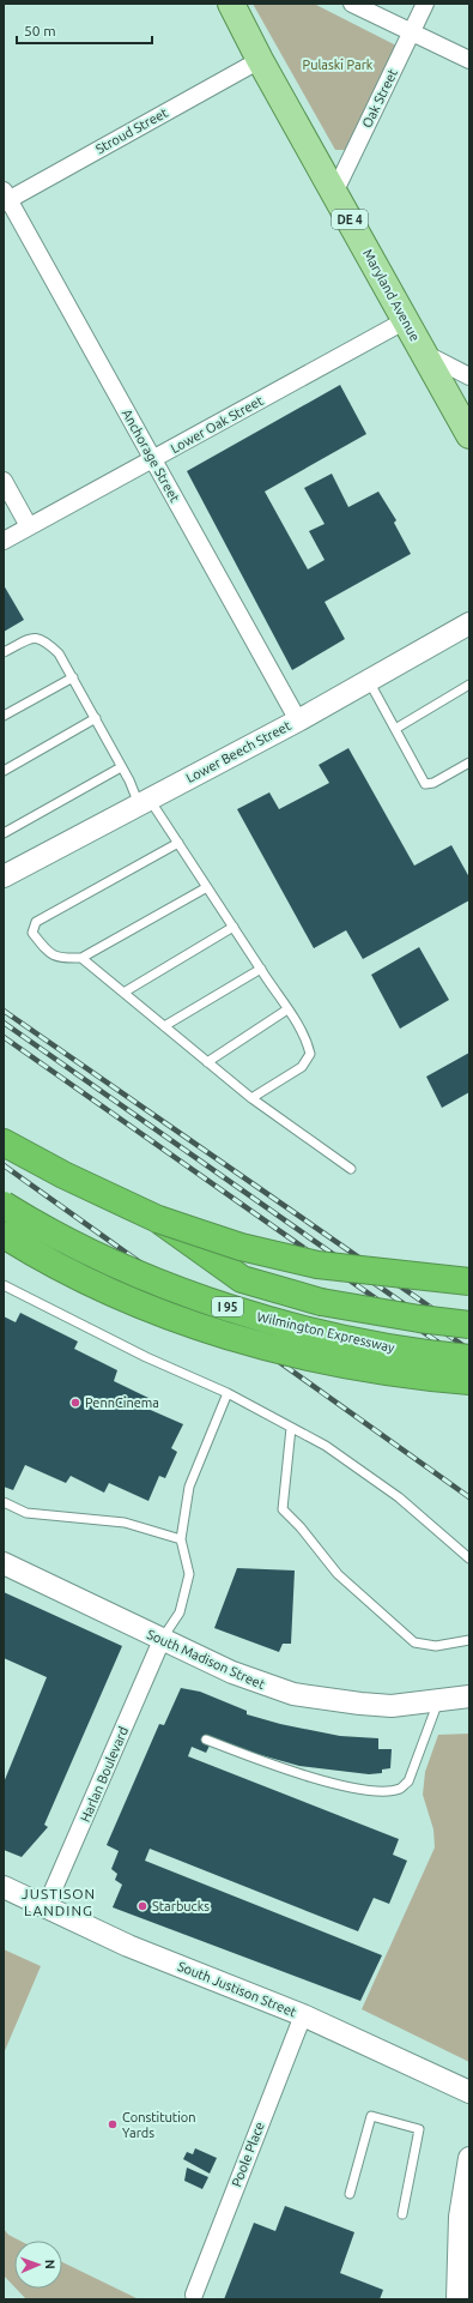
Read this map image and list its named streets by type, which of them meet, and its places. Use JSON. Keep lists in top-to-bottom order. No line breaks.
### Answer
{"streets":{"highway":["I 95","Wilmington Expressway"],"main road":["DE 4","Maryland Avenue"],"street":["Oak Street","Stroud Street","Lower Oak Street","Anchorage Street","Lower Beech Street","South Madison Street","Harlan Boulevard","South Justison Street","Poole Place"]},"crossings":[["Oak Street","Maryland Avenue"],["Stroud Street","Maryland Avenue"],["Stroud Street","Anchorage Street"],["Maryland Avenue","Lower Oak Street"],["Lower Oak Street","Anchorage Street"],["Anchorage Street","Lower Beech Street"],["South Madison Street","Harlan Boulevard"],["Harlan Boulevard","South Justison Street"],["South Justison Street","Poole Place"]],"districts":["JUSTISON LANDING"],"parks":["Pulaski Park"],"places":["PennCinema","Starbucks","Constitution Yards"],"scale_bar":"50 m","north":"right"}
